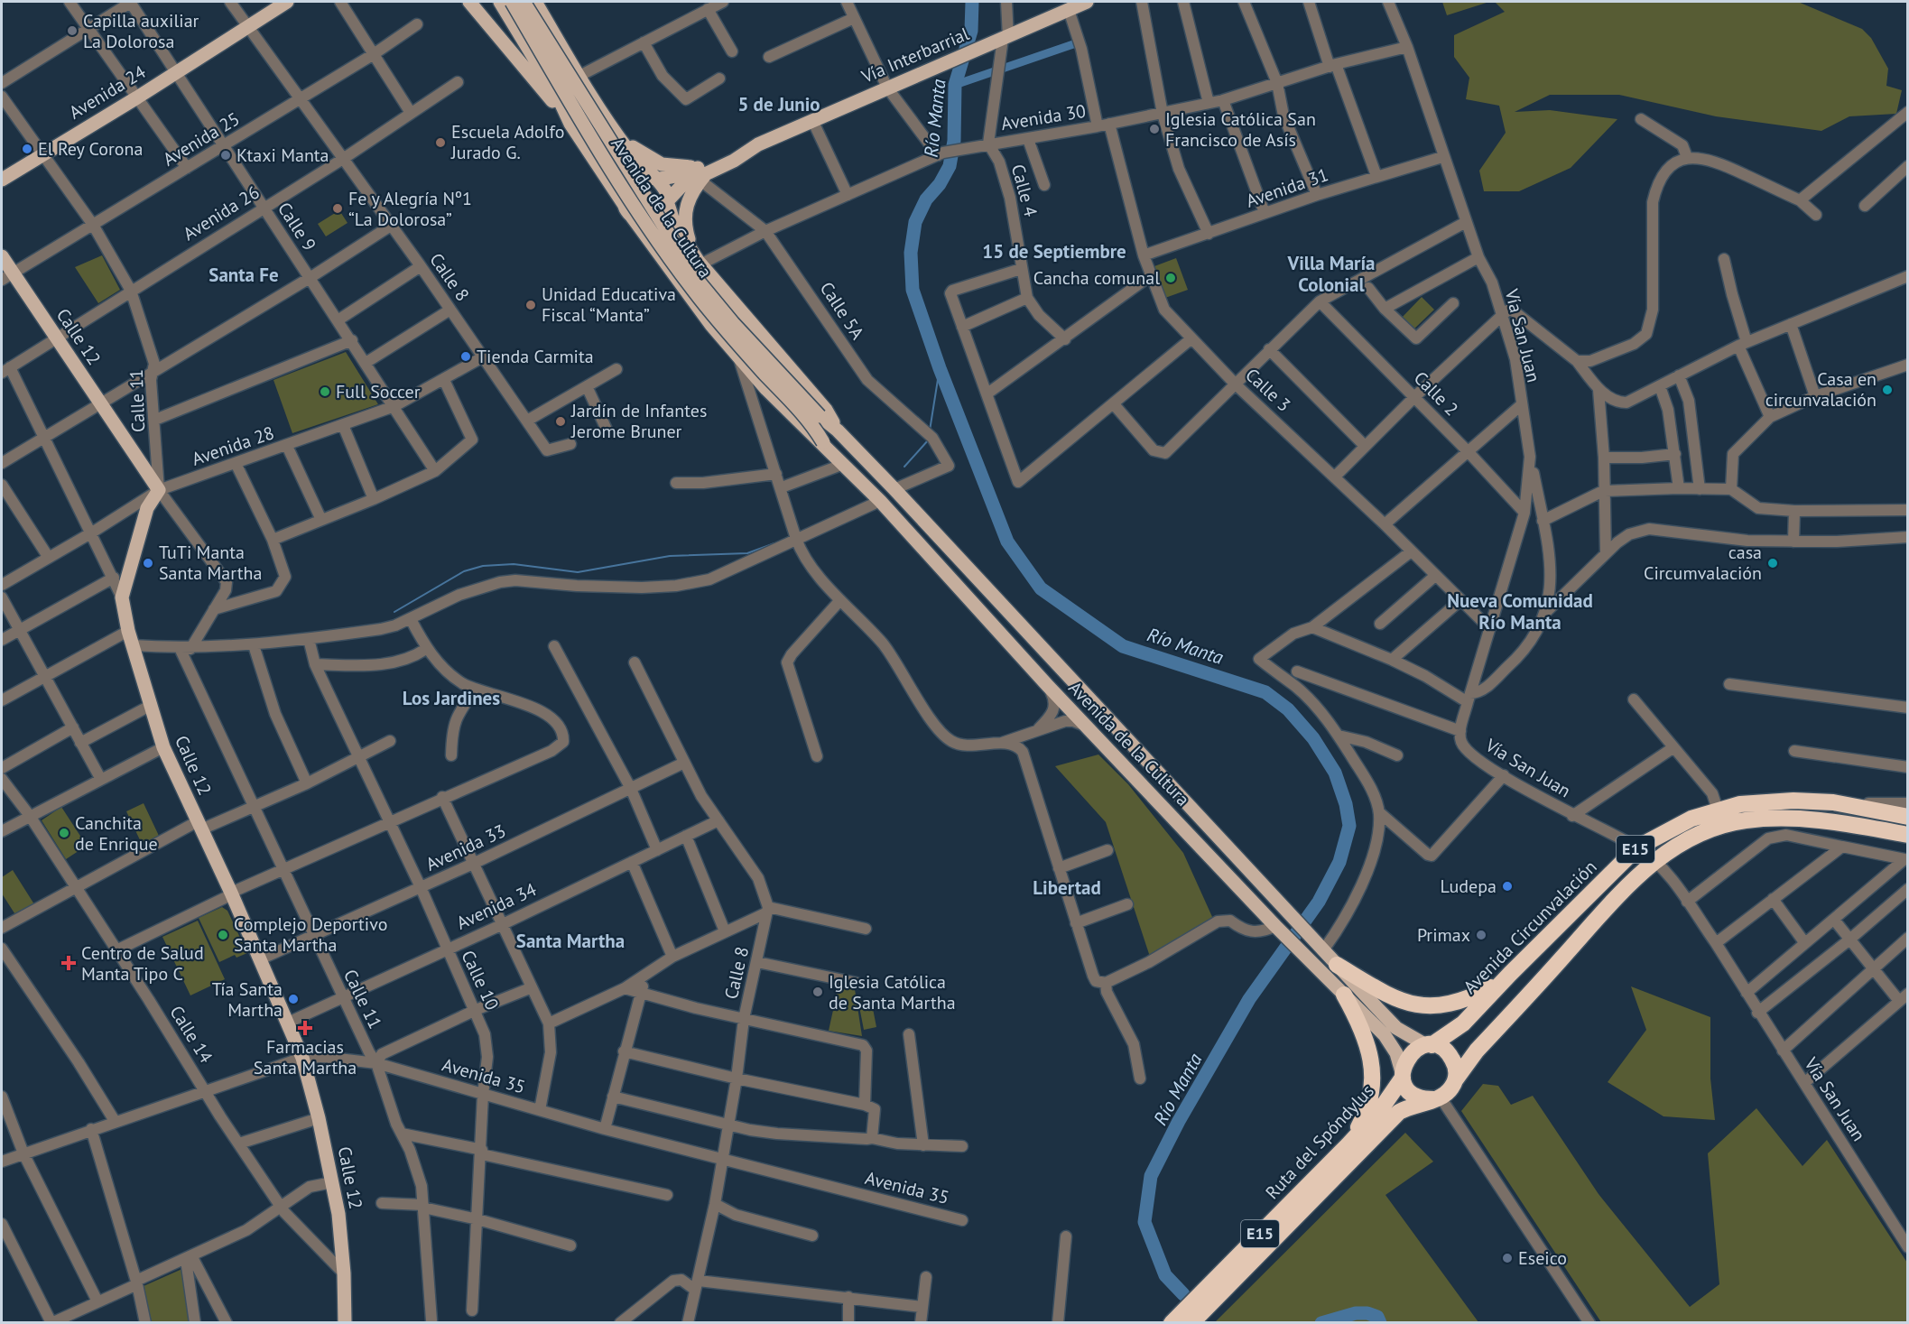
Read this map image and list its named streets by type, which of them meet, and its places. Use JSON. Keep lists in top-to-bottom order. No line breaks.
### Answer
{"streets":{"highway":["E15","Avenida Circunvalación","Ruta del Spóndylus"],"main road":["Vía Interbarrial","Avenida 24","Avenida de la Cultura","Calle 12"],"street":["Avenida 30","Avenida 25","Avenida 31","Calle 4","Avenida 26","Calle 9","Calle 8","Calle 5A","Vía San Juan","Calle 3","Calle 2","Calle 11","Avenida 28","Avenida 33","Avenida 34","Calle 10","Calle 14","Avenida 35"]},"crossings":[["Vía Interbarrial","Avenida de la Cultura"],["Vía Interbarrial","Calle 5A"],["Avenida 24","Calle 9"],["Avenida 24","Calle 8"],["Avenida 24","Calle 11"],["Avenida 30","Calle 4"],["Avenida 30","Avenida de la Cultura"],["Avenida 30","Calle 5A"],["Avenida 30","Vía San Juan"],["Avenida 30","Calle 3"],["Avenida 25","Calle 9"],["Avenida 25","Calle 8"],["Avenida 25","Calle 12"],["Avenida 25","Calle 11"],["Avenida 31","Vía San Juan"],["Avenida 31","Calle 3"],["Avenida de la Cultura","Calle 5A"],["Avenida de la Cultura","E15"],["Avenida de la Cultura","Avenida Circunvalación"],["Avenida de la Cultura","Ruta del Spóndylus"],["Avenida 26","Calle 9"],["Avenida 26","Calle 8"],["Avenida 26","Calle 12"],["Avenida 26","Calle 11"],["Calle 9","Avenida 28"],["Calle 8","Avenida 28"],["Calle 8","Avenida 35"],["Vía San Juan","Calle 3"],["Vía San Juan","Calle 2"],["Vía San Juan","E15"],["Vía San Juan","Avenida Circunvalación"],["Calle 12","Calle 11"],["Calle 12","Avenida 28"],["Calle 12","Avenida 33"],["Calle 12","Avenida 34"],["Calle 12","Calle 14"],["Calle 12","Avenida 35"],["Calle 11","Avenida 28"],["Calle 11","Avenida 33"],["Calle 11","Avenida 34"],["Calle 11","Avenida 35"],["Avenida 33","Calle 10"],["E15","Avenida Circunvalación"],["E15","Ruta del Spóndylus"],["Avenida 34","Calle 10"],["Avenida Circunvalación","Ruta del Spóndylus"],["Calle 10","Avenida 35"],["Calle 14","Avenida 35"]],"districts":["5 de Junio","15 de Septiembre","Villa María Colonial","Santa Fe","Nueva Comunidad Río Manta","Los Jardines","Libertad","Santa Martha"],"water":["Río Manta"],"places":{"other":["Capilla auxiliar La Dolorosa","Iglesia Católica San Francisco de Asís","Escuela Adolfo Jurado G.","El Rey Corona","Ktaxi Manta","Fe y Alegría Nº1 “La Dolorosa”","Cancha comunal","Unidad Educativa Fiscal “Manta”","Tienda Carmita","Casa en circunvalación","Full Soccer","Jardín de Infantes Jerome Bruner","TuTi Manta Santa Martha","casa Circumvalación","Canchita de Enrique","Ludepa","Complejo Deportivo Santa Martha","Primax","Iglesia Católica de Santa Martha","Tía Santa Martha","Eseico"],"health":["Centro de Salud Manta Tipo C","Farmacias Santa Martha"]}}
